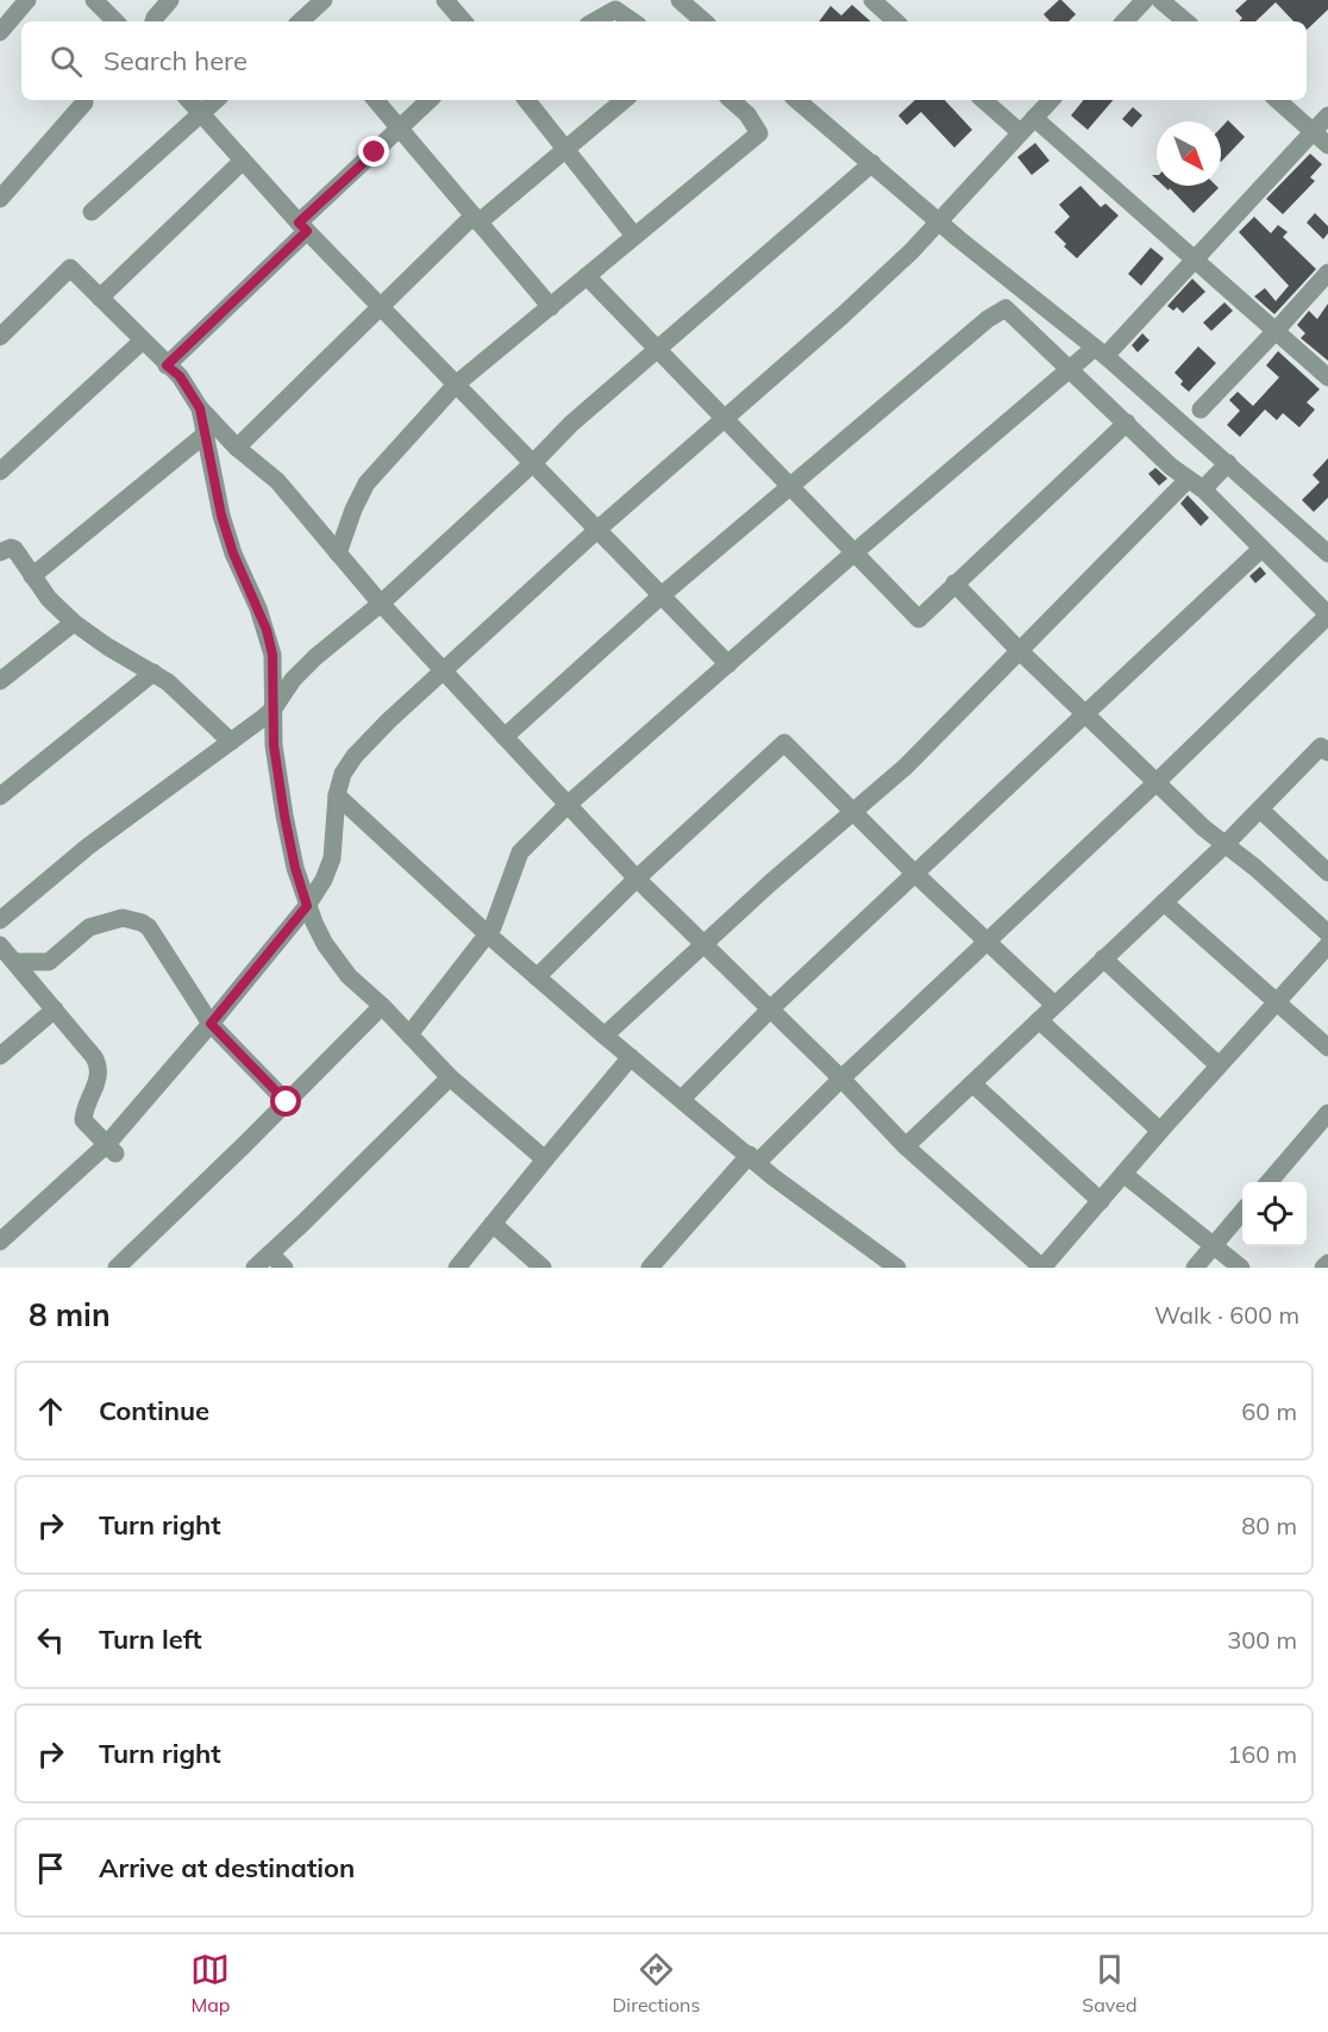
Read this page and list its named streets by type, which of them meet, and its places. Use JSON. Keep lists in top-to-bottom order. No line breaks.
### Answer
{"north":"bottom right","page":{"search":"Search here","heading":["8 min","Walk · 600 m"],"list":[["Continue","60 m"],["Turn right","80 m"],["Turn left","300 m"],["Turn right","160 m"],"Arrive at destination"],"nav":["Map","Directions","Saved"]}}
